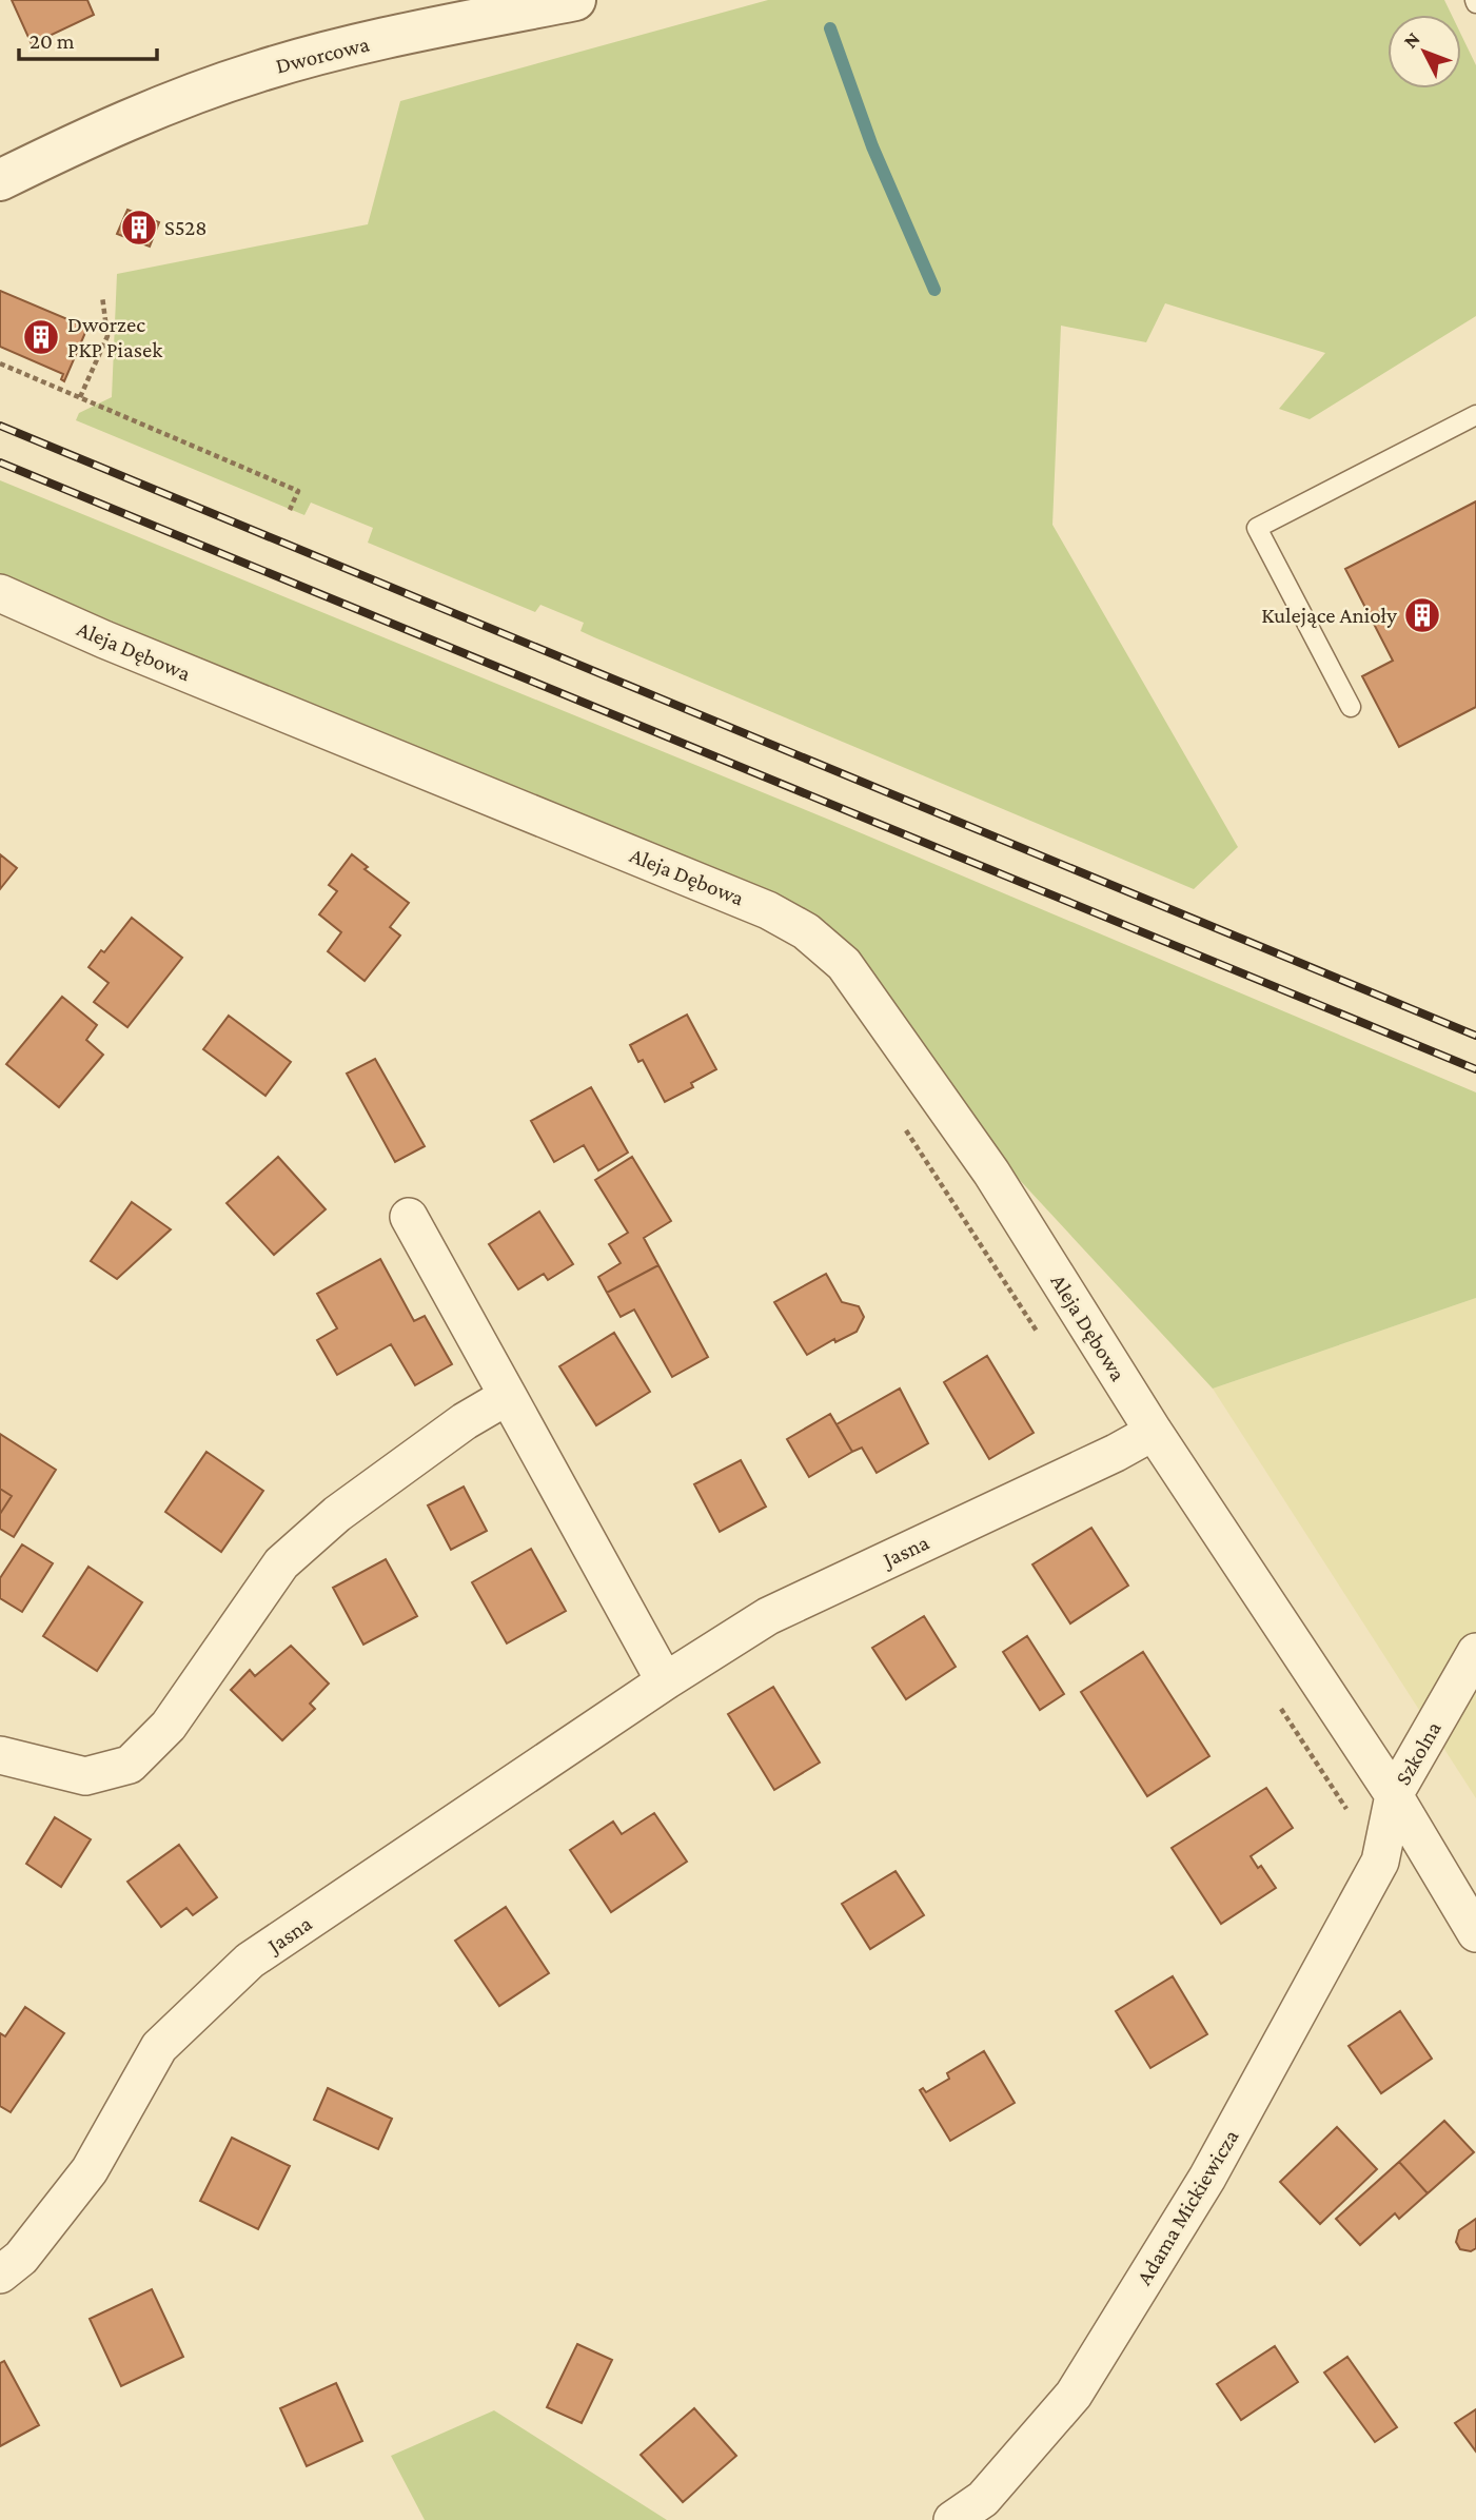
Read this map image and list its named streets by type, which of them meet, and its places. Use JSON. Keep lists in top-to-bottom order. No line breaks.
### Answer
{"streets":{"street":["Dworcowa","Aleja Dębowa","Jasna","Szkolna","Adama Mickiewicza"]},"crossings":[["Aleja Dębowa","Jasna"],["Aleja Dębowa","Szkolna"],["Szkolna","Adama Mickiewicza"]],"places":{"building":["S528","Dworzec PKP Piasek","Kulejące Anioły"]},"scale_bar":"20 m","north":"top left"}
